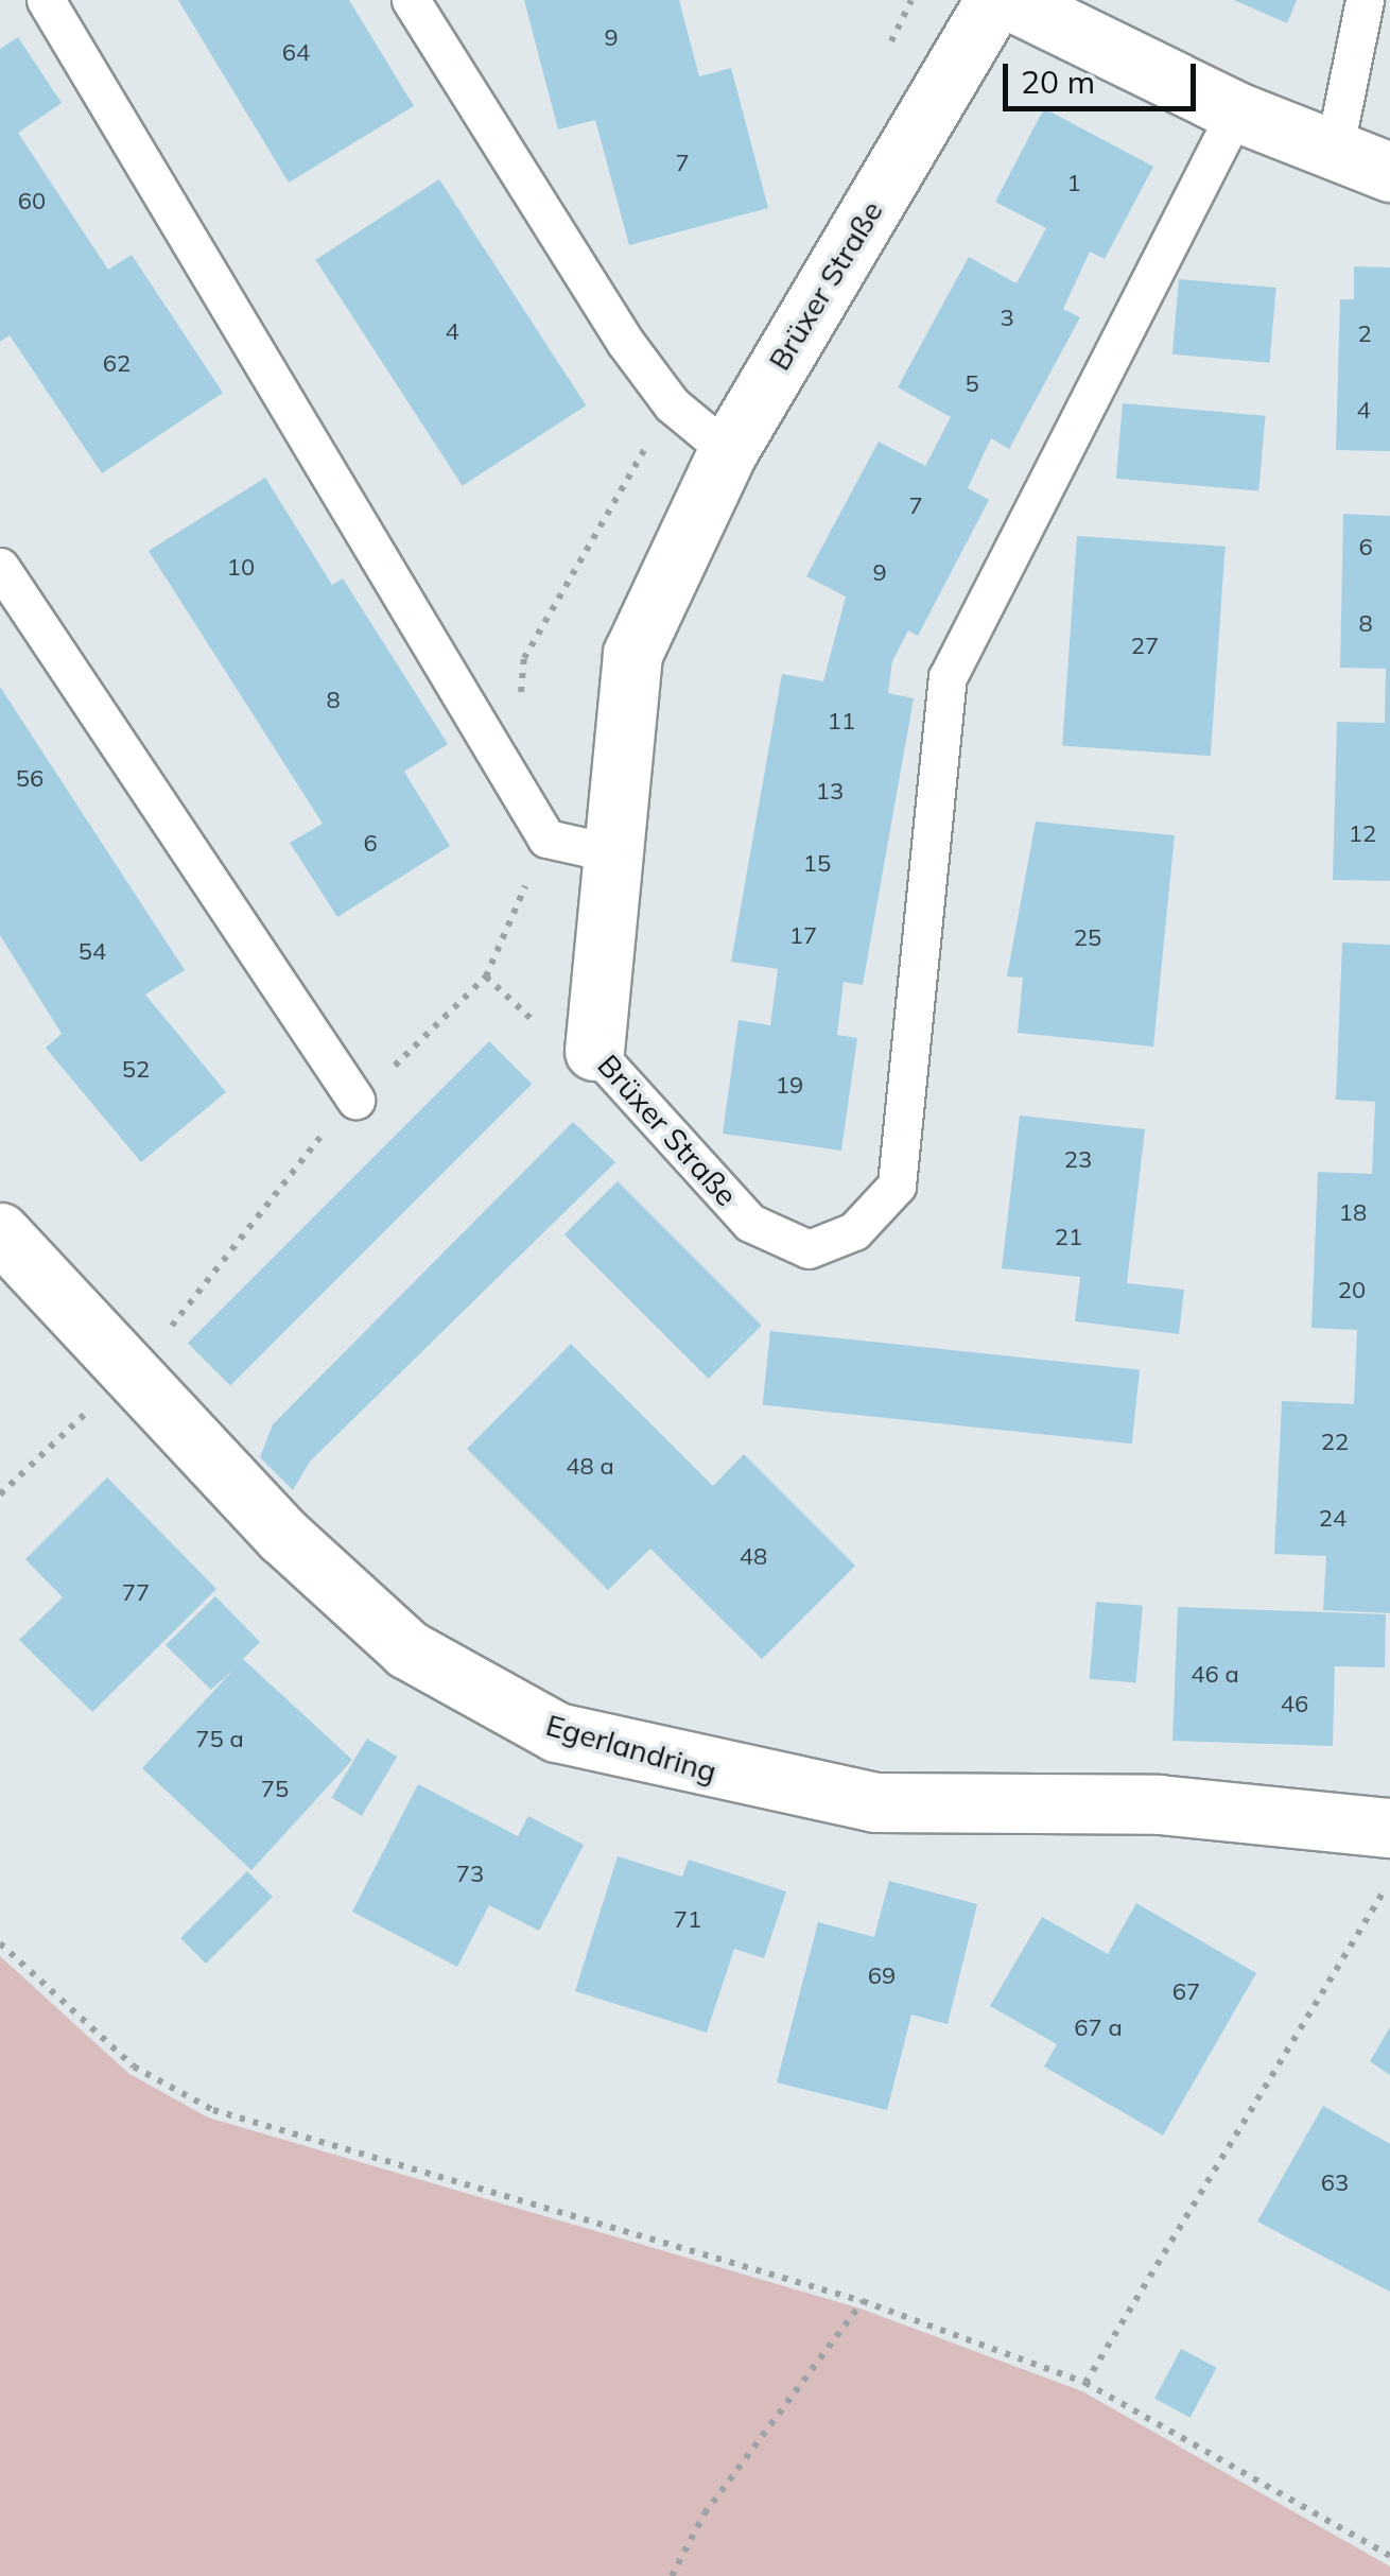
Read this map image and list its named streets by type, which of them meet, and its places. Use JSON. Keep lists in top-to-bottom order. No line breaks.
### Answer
{"streets":{"street":["Brüxer Straße","Egerlandring"]},"house_numbers":["9","64","7","1","60","3","4","2","62","5","4","7","6","10","9","8","27","8","11","56","13","12","6","15","17","25","54","52","19","23","18","21","20","22","48 a","24","48","77","46 a","46","75 a","75","73","71","69","67","67 a","63"],"scale_bar":"20 m"}
